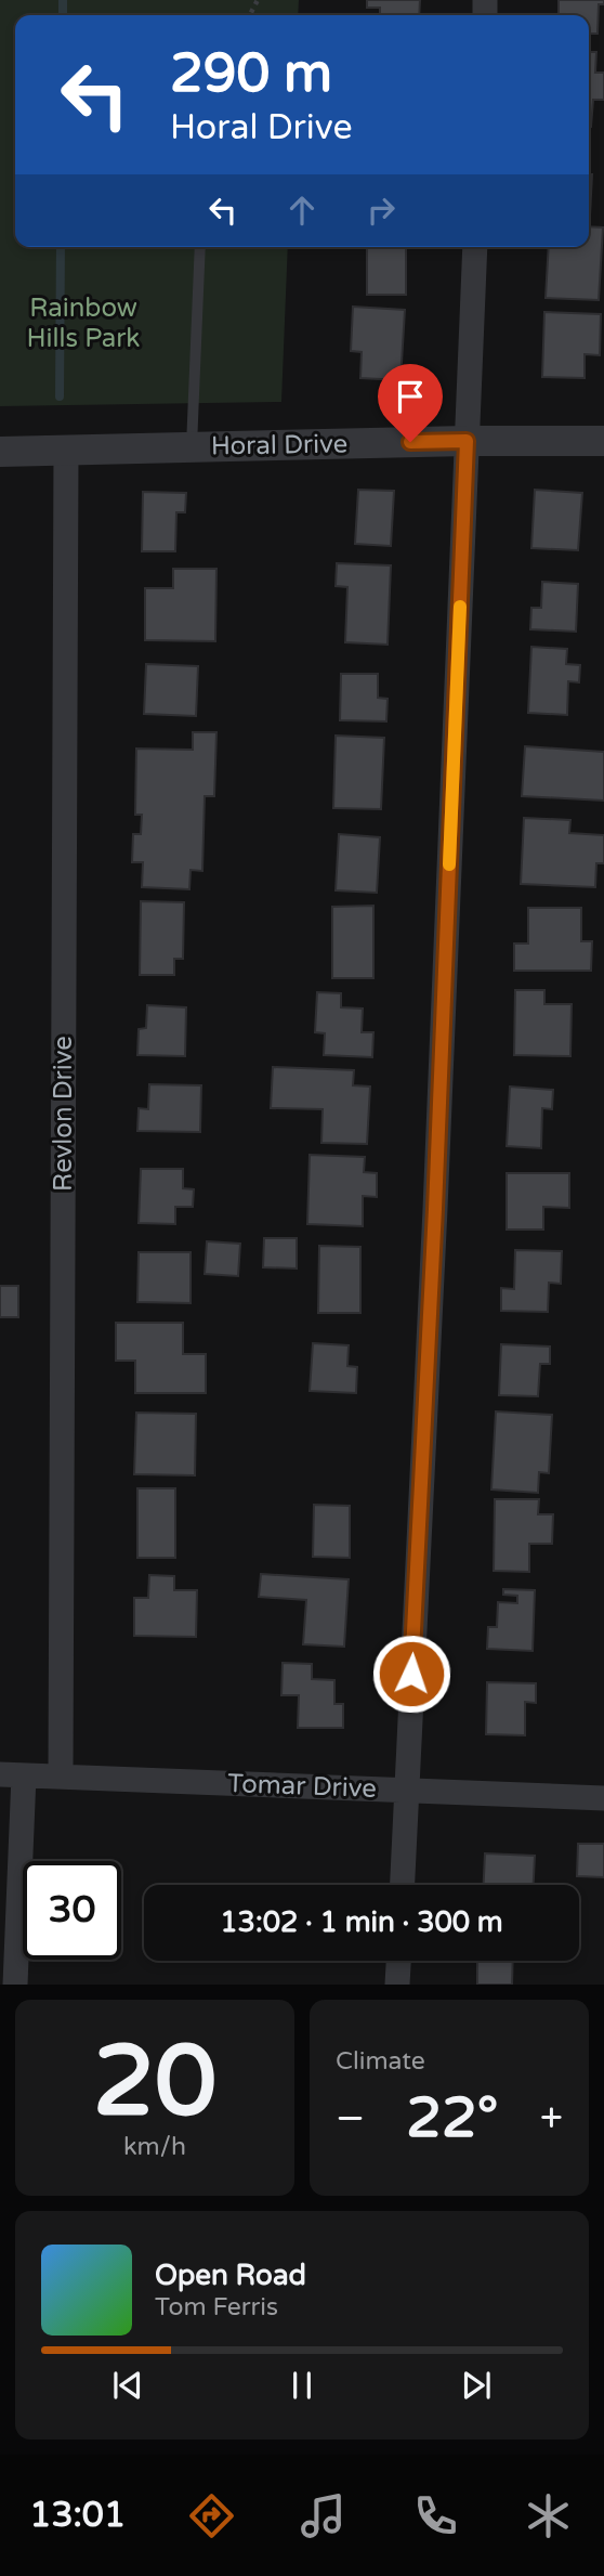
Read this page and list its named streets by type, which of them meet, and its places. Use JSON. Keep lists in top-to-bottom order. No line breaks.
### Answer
{"streets":{"street":["Horal Drive","Revlon Drive","Tomar Drive"]},"crossings":[["Horal Drive","Revlon Drive"],["Revlon Drive","Tomar Drive"]],"parks":["Rainbow Hills Park"],"page":{"turn":["290 m","Horal Drive"],"limit":"30","trip":"13:02 · 1 min · 300 m","tile":[["20","km/h"],"Climate"],"heat":["−","22°","+"],"song":["Open Road","Tom Ferris"],"tabs":"13:01"}}
